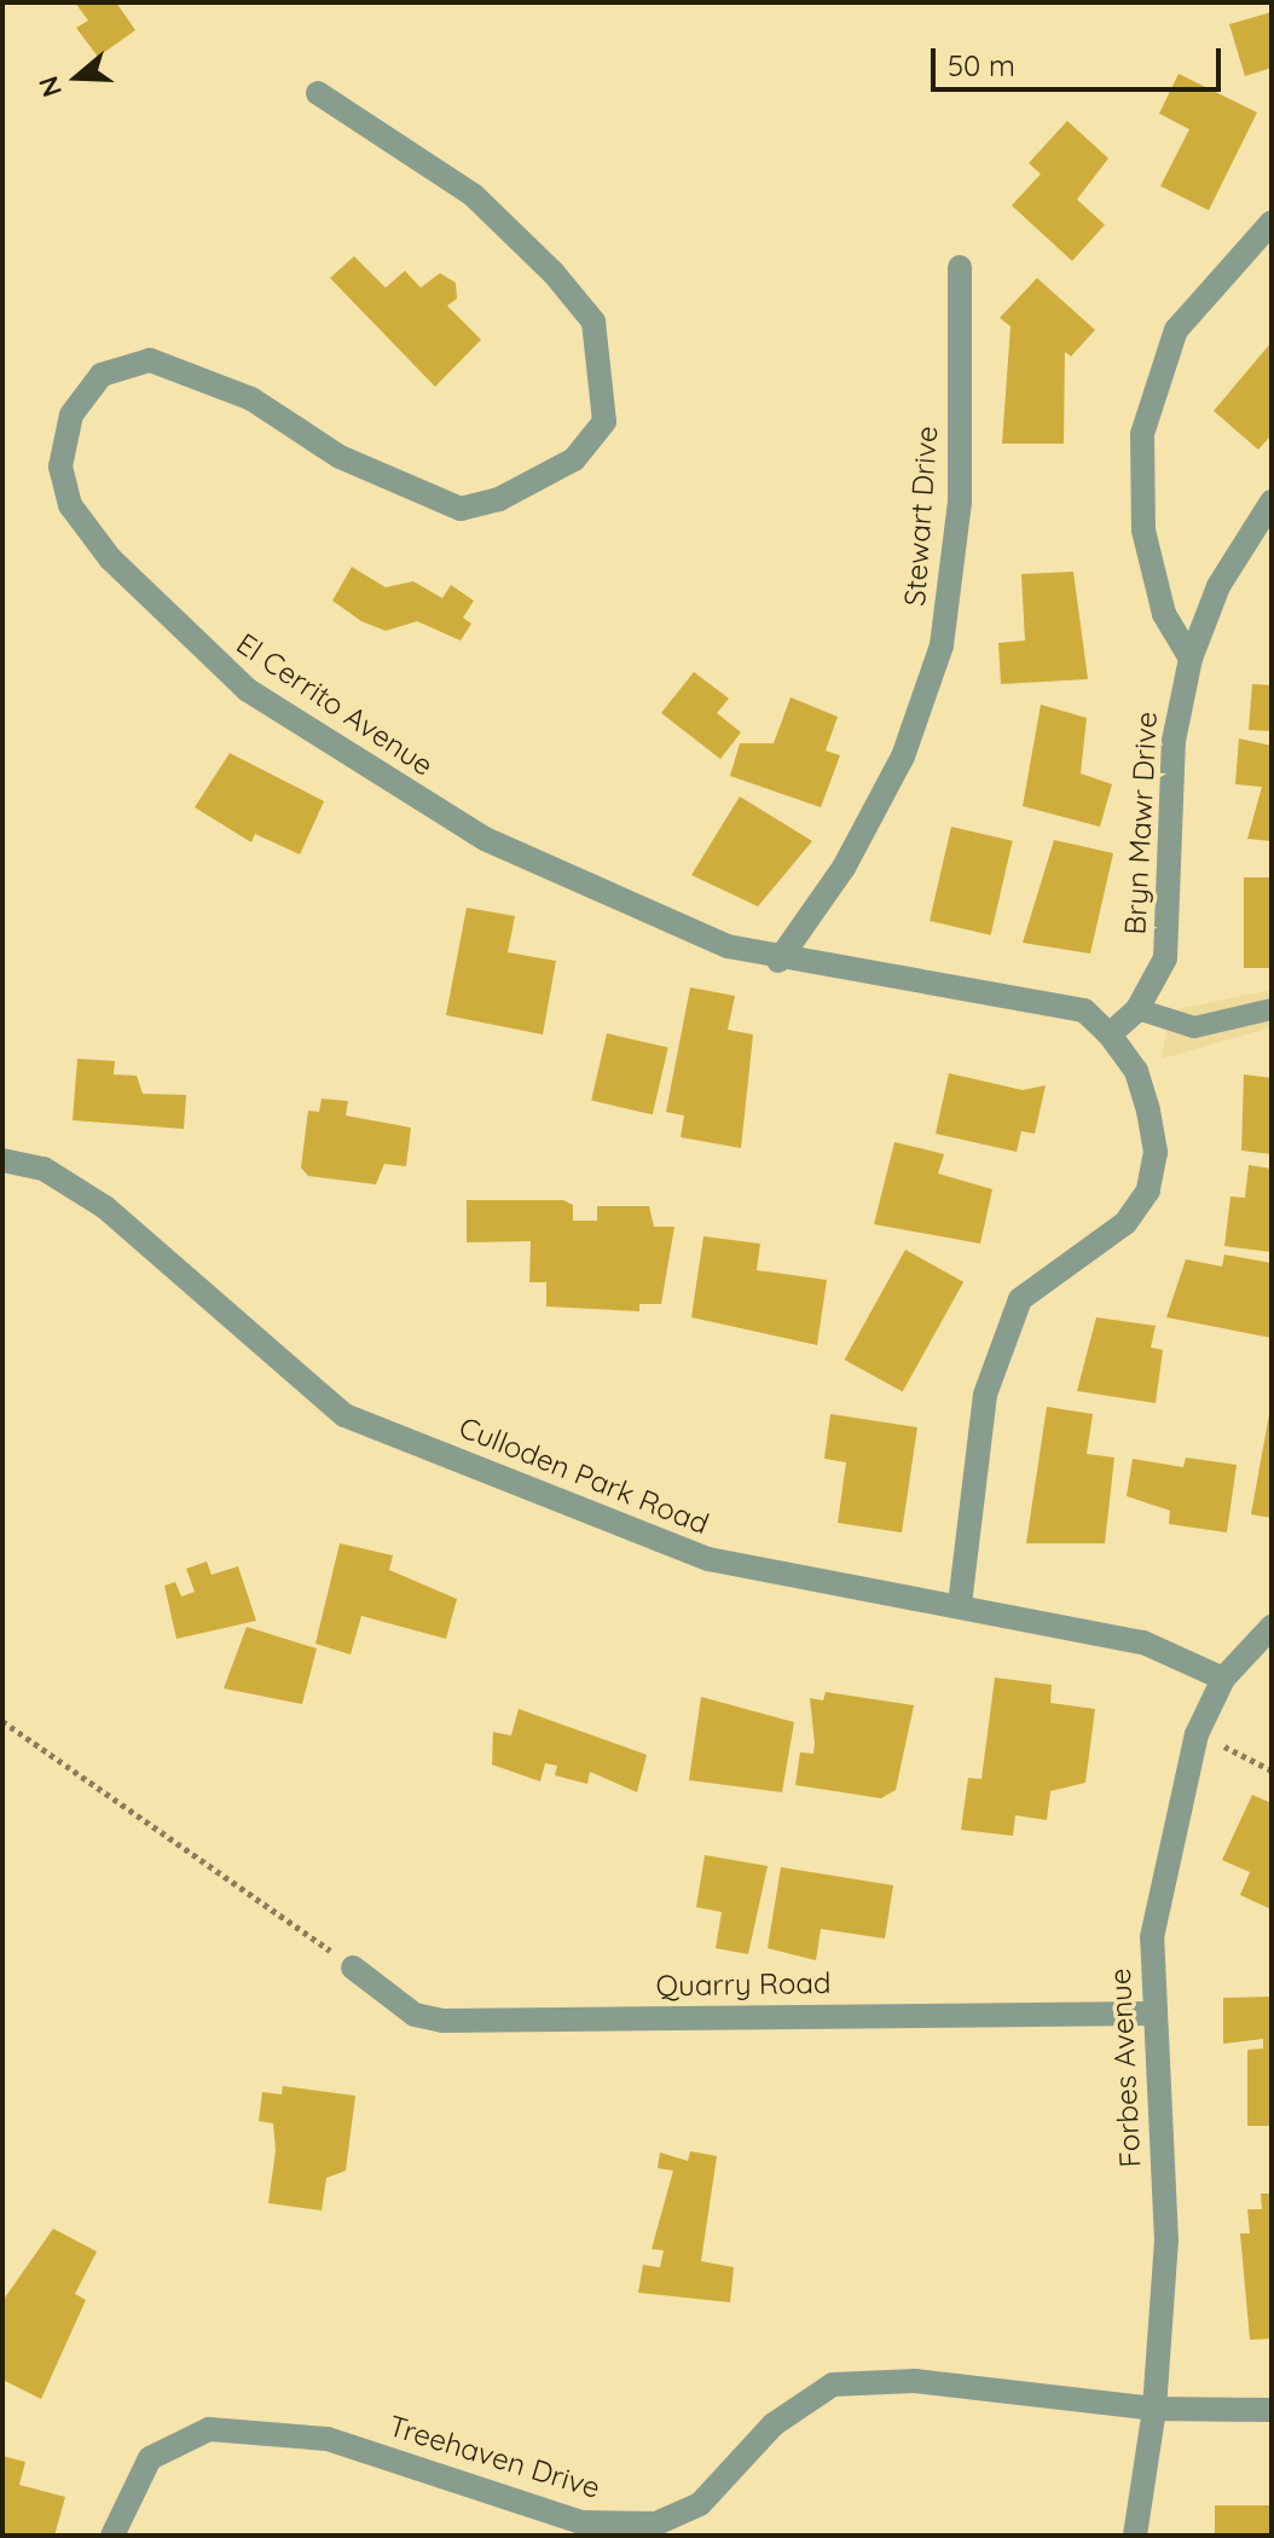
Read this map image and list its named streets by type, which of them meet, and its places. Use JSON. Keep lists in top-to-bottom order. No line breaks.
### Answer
{"streets":{"street":["Stewart Drive","El Cerrito Avenue","Bryn Mawr Drive","Culloden Park Road","Quarry Road","Forbes Avenue","Treehaven Drive"]},"crossings":[["Stewart Drive","El Cerrito Avenue"],["El Cerrito Avenue","Bryn Mawr Drive"],["El Cerrito Avenue","Culloden Park Road"],["Culloden Park Road","Forbes Avenue"],["Quarry Road","Forbes Avenue"],["Forbes Avenue","Treehaven Drive"]],"scale_bar":"50 m","north":"left"}
